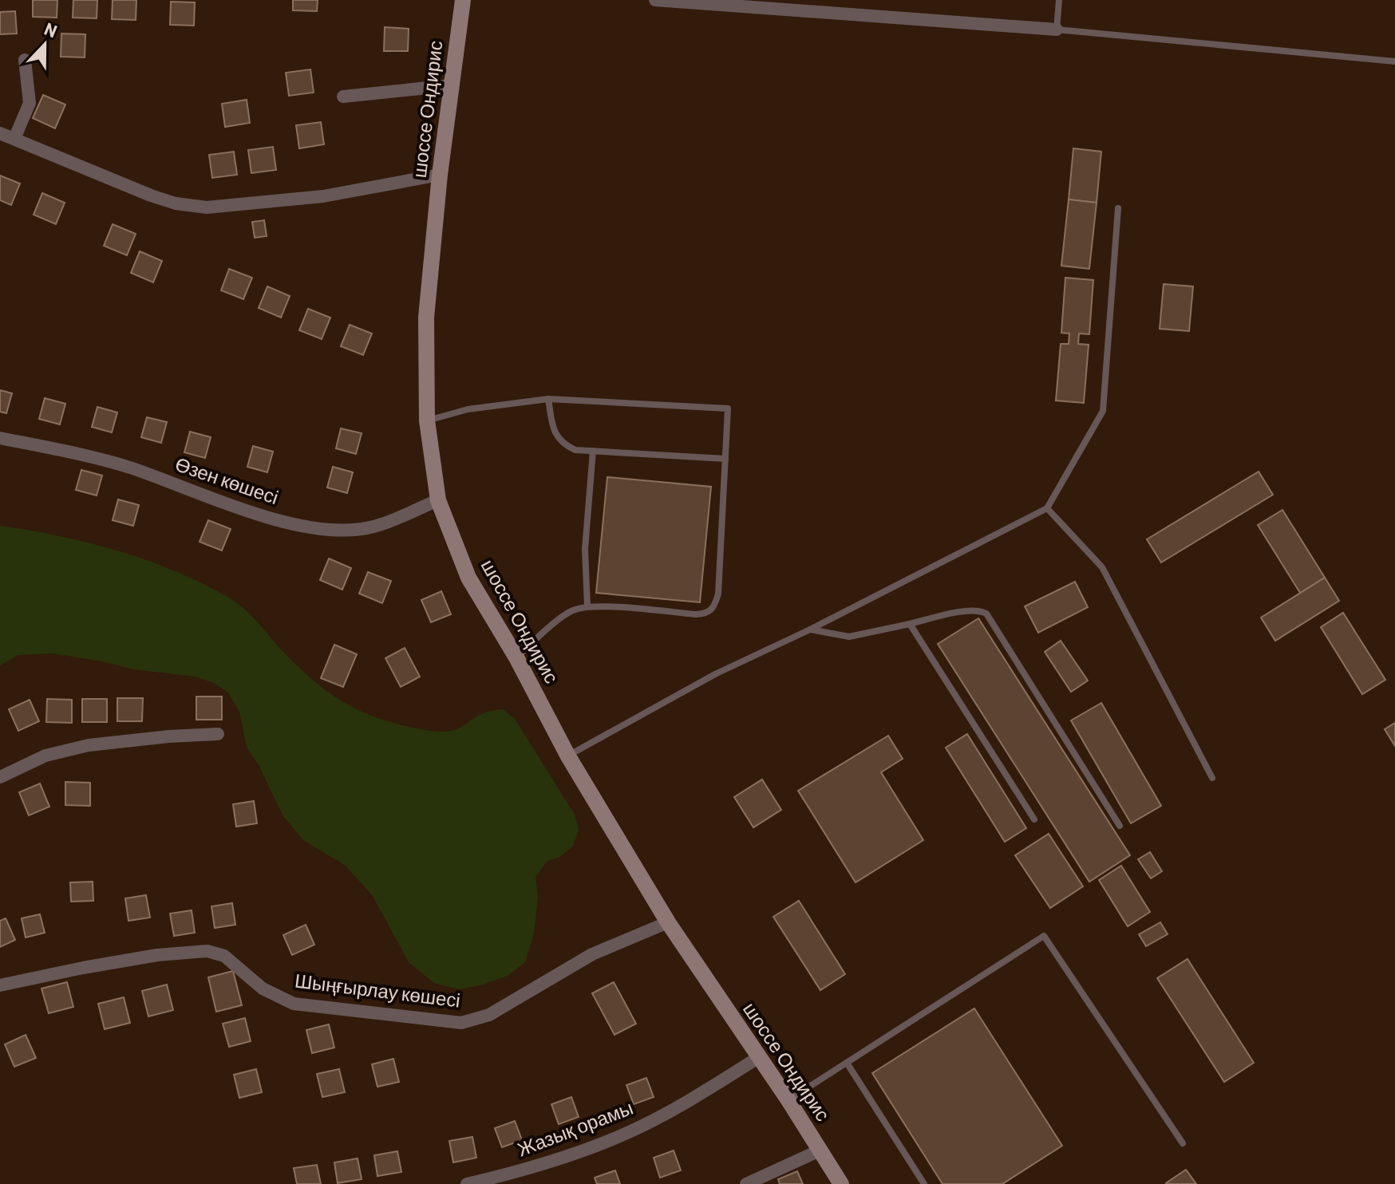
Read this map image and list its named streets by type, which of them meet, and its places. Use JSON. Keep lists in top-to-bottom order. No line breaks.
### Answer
{"streets":{"main road":["шоссе Ондирис"],"street":["Өзен көшесі","Шыңғырлау көшесі","Жазық орамы"]},"crossings":[["шоссе Ондирис","Өзен көшесі"],["шоссе Ондирис","Шыңғырлау көшесі"],["шоссе Ондирис","Жазық орамы"]],"north":"top"}
